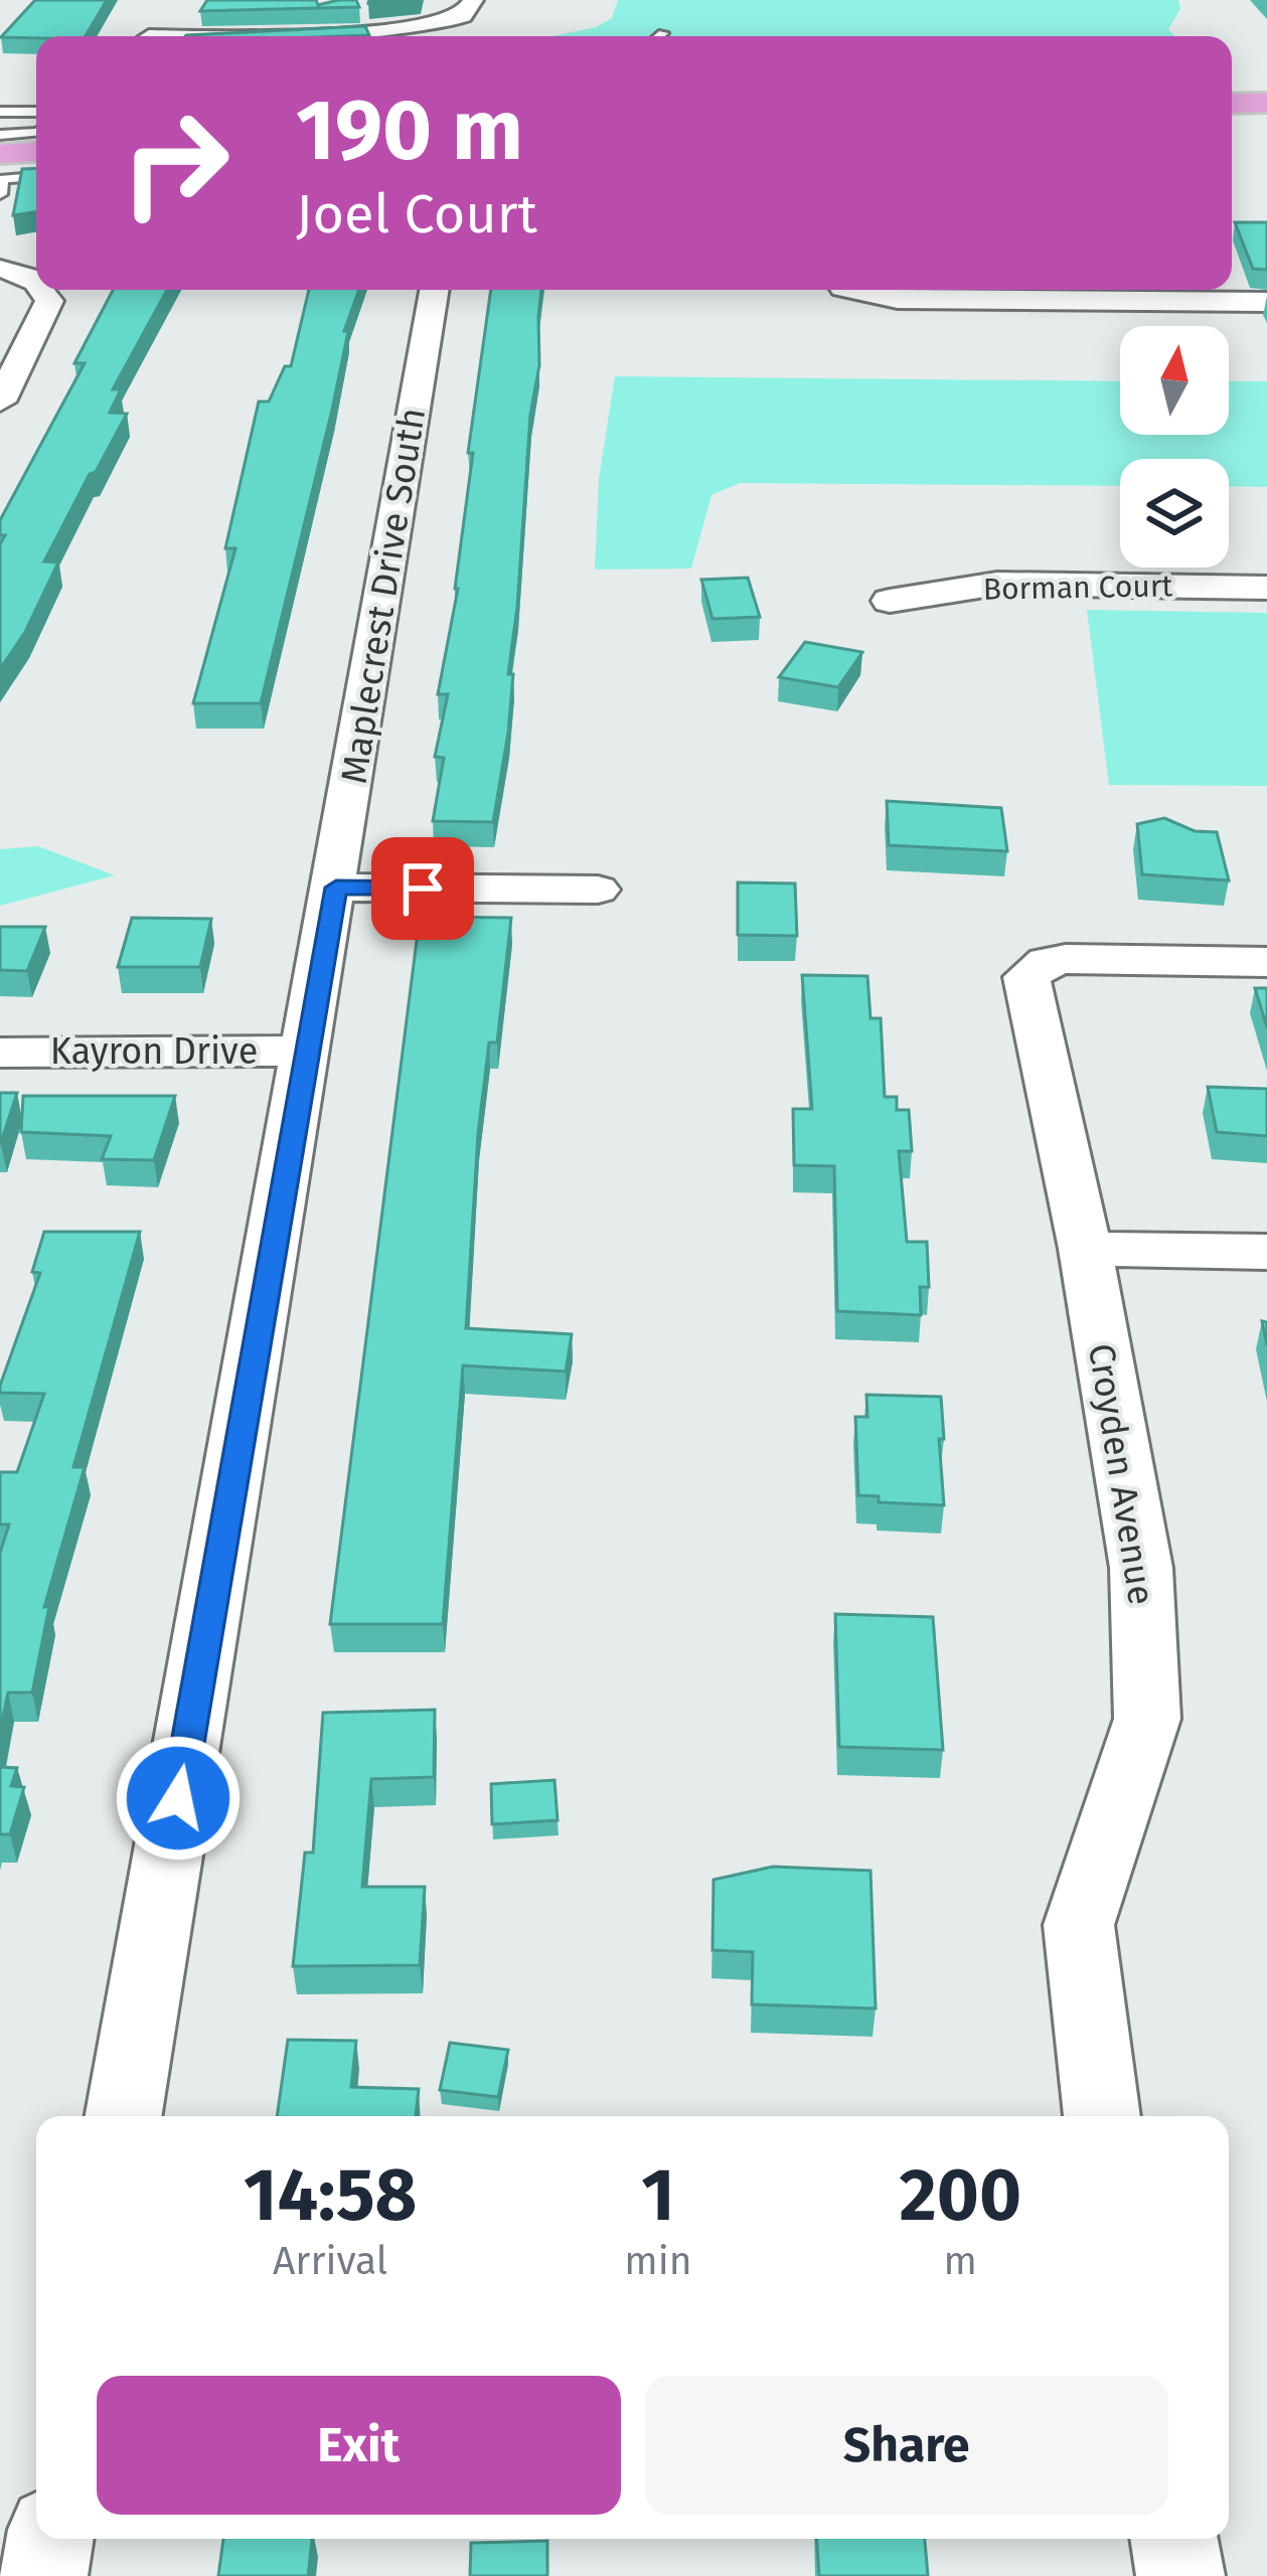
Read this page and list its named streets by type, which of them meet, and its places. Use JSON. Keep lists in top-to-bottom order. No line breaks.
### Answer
{"streets":{"street":["Borman Court","Maplecrest Drive South","Kayron Drive","Croyden Avenue"]},"crossings":[["Maplecrest Drive South","Kayron Drive"]],"north":"top","page":{"turn":["190 m","Joel Court"],"eta":["14:58","Arrival","1","min","200","m"],"buttons":["Exit","Share"]}}
